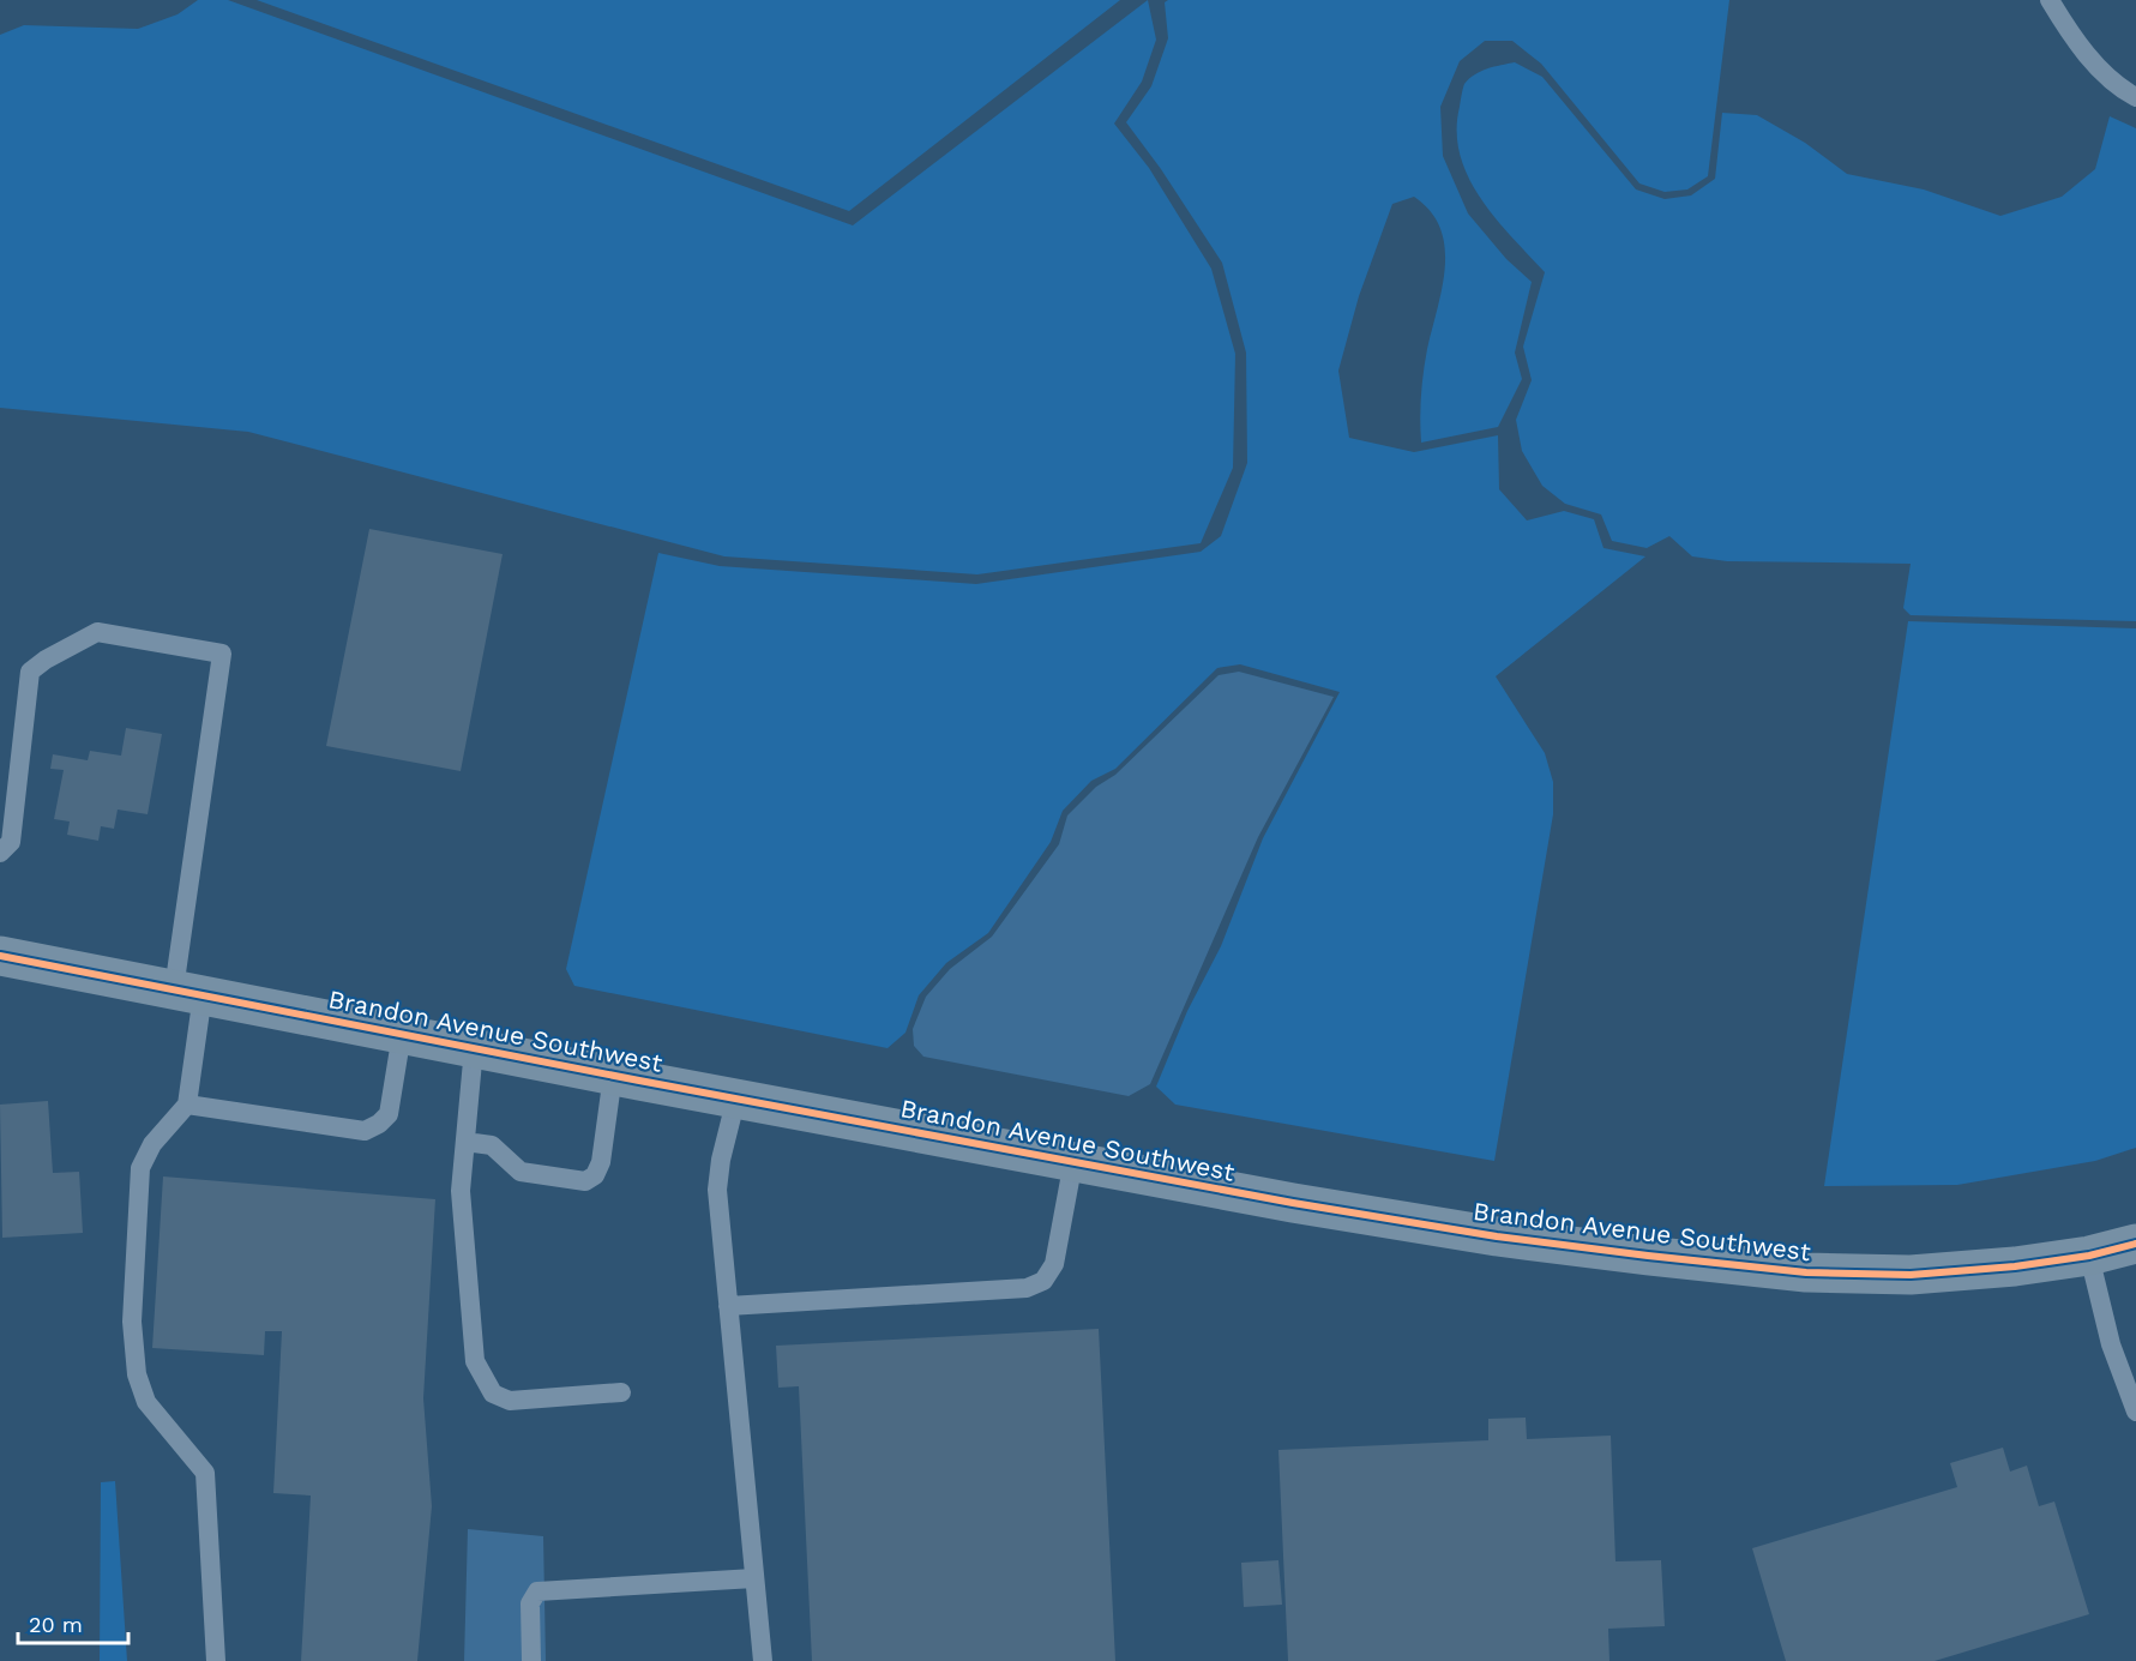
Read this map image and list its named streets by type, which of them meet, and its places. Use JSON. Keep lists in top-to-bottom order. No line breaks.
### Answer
{"streets":{"main road":["Brandon Avenue Southwest"]},"scale_bar":"20 m"}
